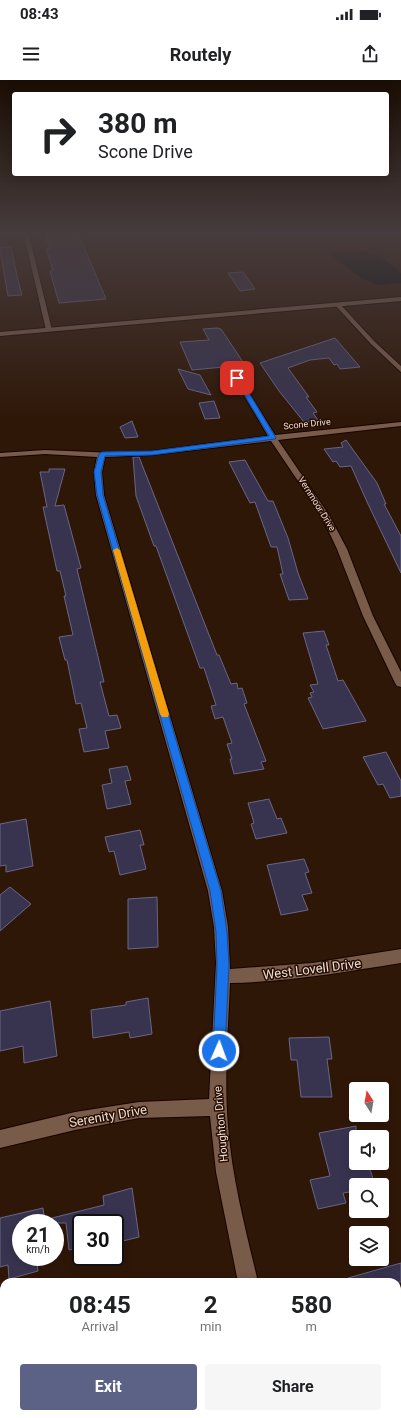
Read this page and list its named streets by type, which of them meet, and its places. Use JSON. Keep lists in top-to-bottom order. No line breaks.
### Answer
{"streets":{"street":["Scone Drive","Vernmoor Drive","West Lovell Drive","Serenity Drive","Houghton Drive"]},"crossings":[["Scone Drive","Vernmoor Drive"],["Scone Drive","Houghton Drive"],["West Lovell Drive","Houghton Drive"],["Serenity Drive","Houghton Drive"]],"north":"top","page":{"status":"08:43","header":"Routely","turn":["380 m","Scone Drive"],"speed":"21 km/h","limit":"30","eta":["08:45","Arrival","2","min","580","m"],"buttons":["Exit","Share"]}}
